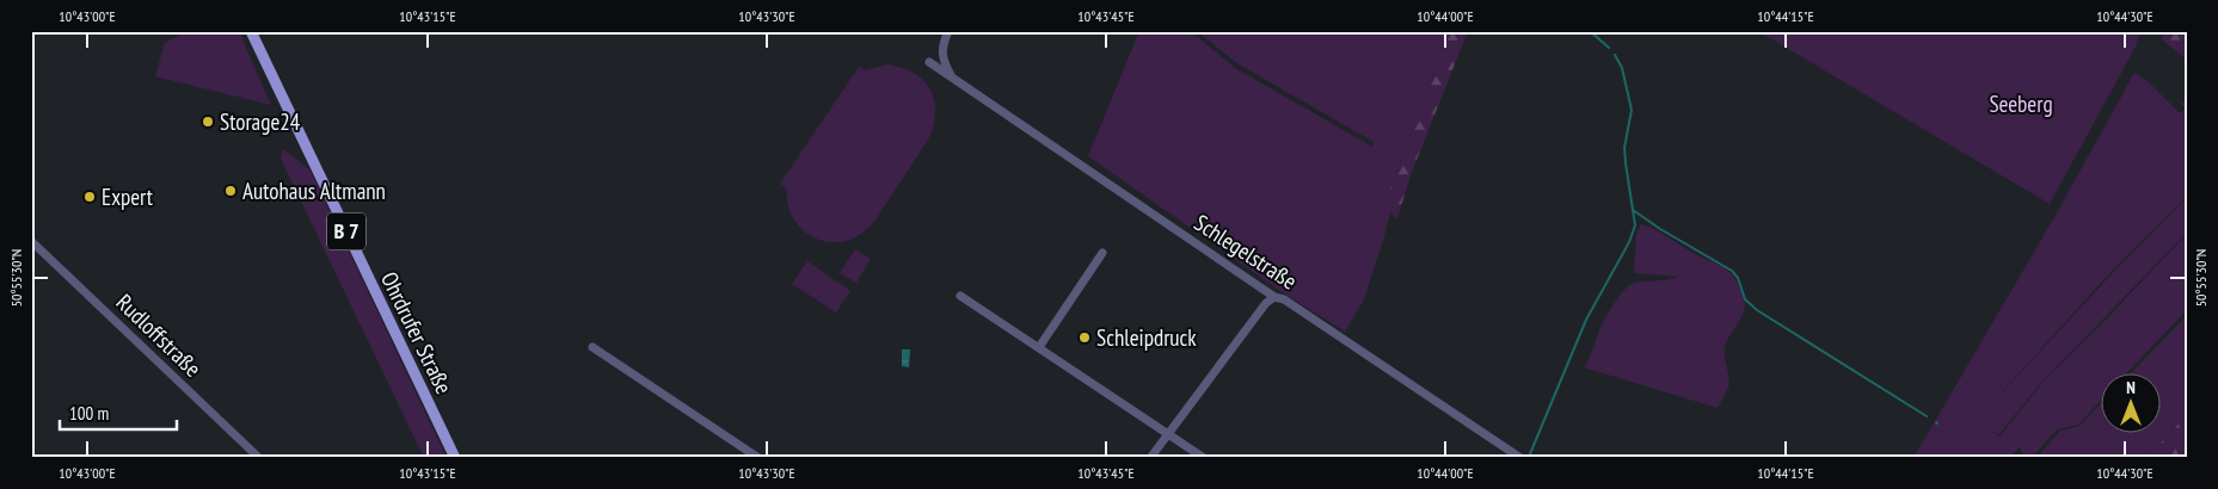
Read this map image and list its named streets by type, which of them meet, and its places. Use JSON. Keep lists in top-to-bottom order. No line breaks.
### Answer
{"streets":{"main road":["B 7","Ohrdrufer Straße"],"street":["Schlegelstraße","Rudloffstraße"]},"parks":["Seeberg"],"places":["Storage24","Autohaus Altmann","Expert","Schleipdruck"],"scale_bar":"100 m","north":"top","coordinates":["10°43'00\"E","10°43'15\"E","10°43'30\"E","10°43'45\"E","10°44'00\"E","10°44'15\"E","10°44'30\"E","50°55'30\"N"]}
